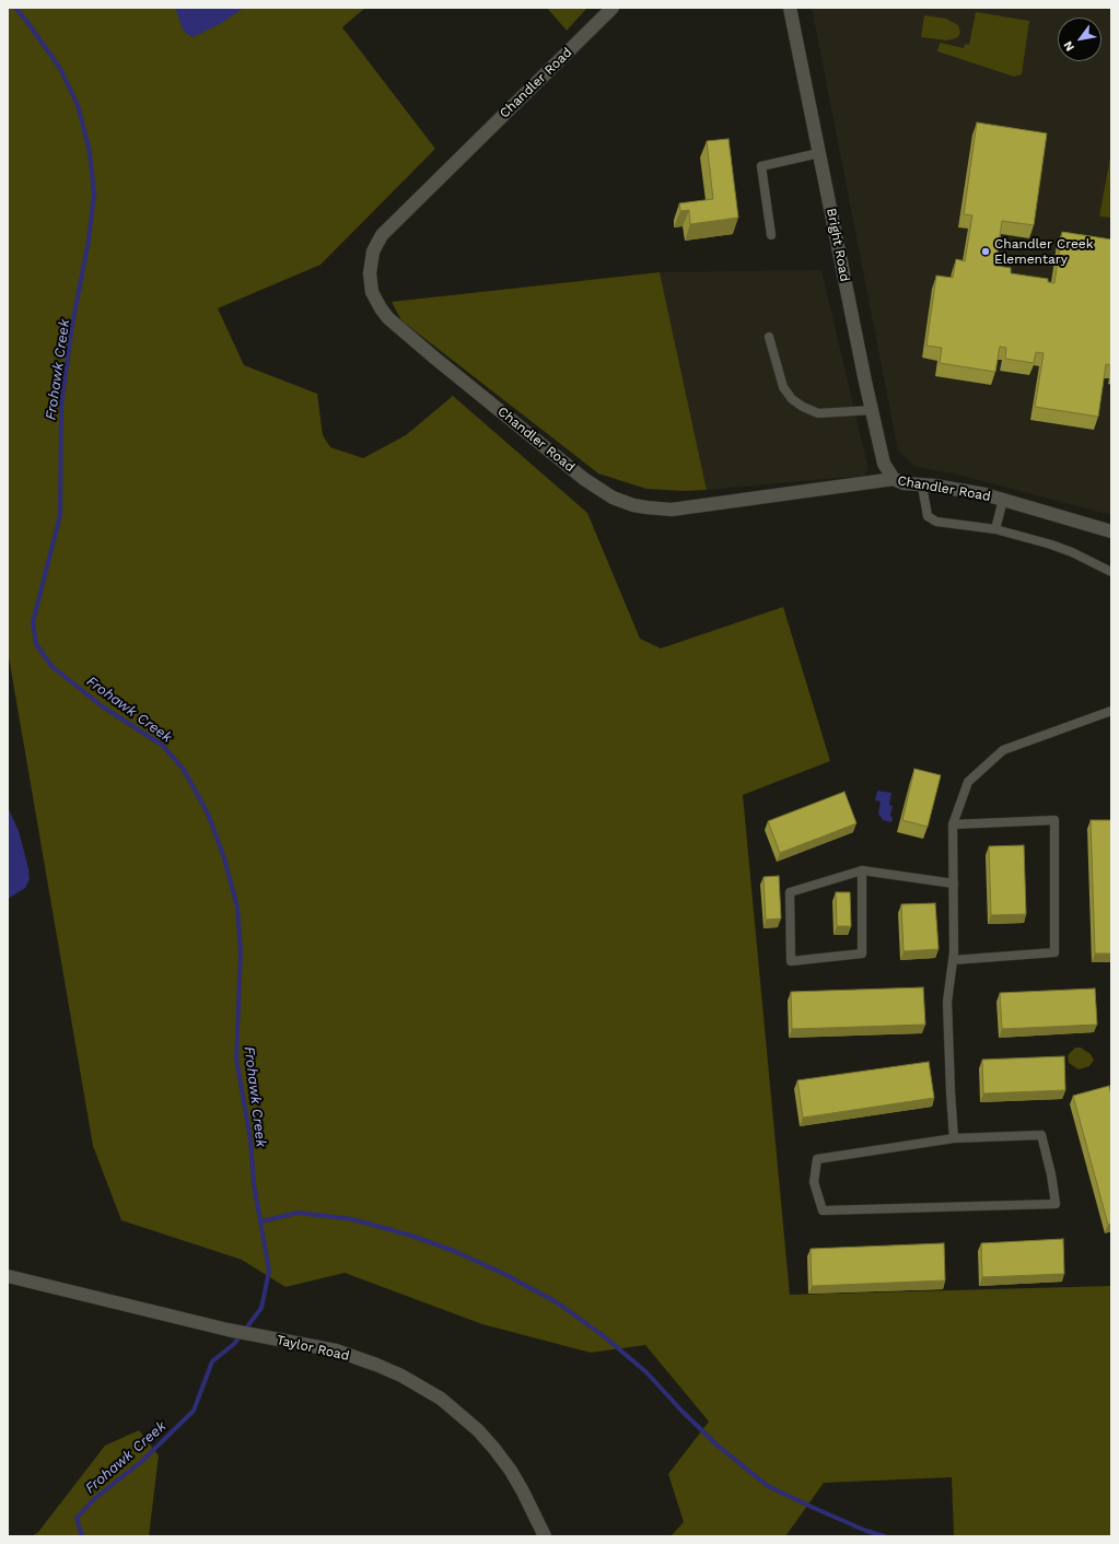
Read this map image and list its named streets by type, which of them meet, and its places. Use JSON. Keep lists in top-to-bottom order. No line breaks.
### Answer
{"streets":{"street":["Chandler Road","Bright Road","Taylor Road"]},"crossings":[["Chandler Road","Bright Road"]],"water":["Frohawk Creek"],"places":["Chandler Creek Elementary"],"north":"bottom left"}
